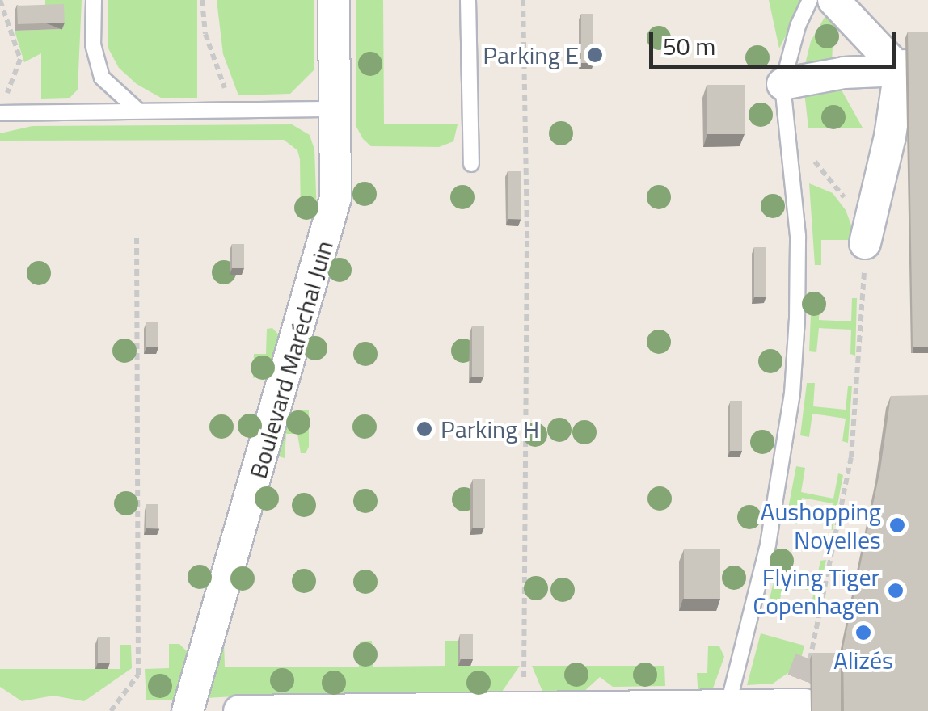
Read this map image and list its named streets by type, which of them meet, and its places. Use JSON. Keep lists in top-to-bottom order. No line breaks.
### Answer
{"streets":{"street":["Boulevard Maréchal Juin"]},"places":["Parking E","Parking H","Aushopping Noyelles","Flying Tiger Copenhagen","Alizés"],"scale_bar":"50 m"}
